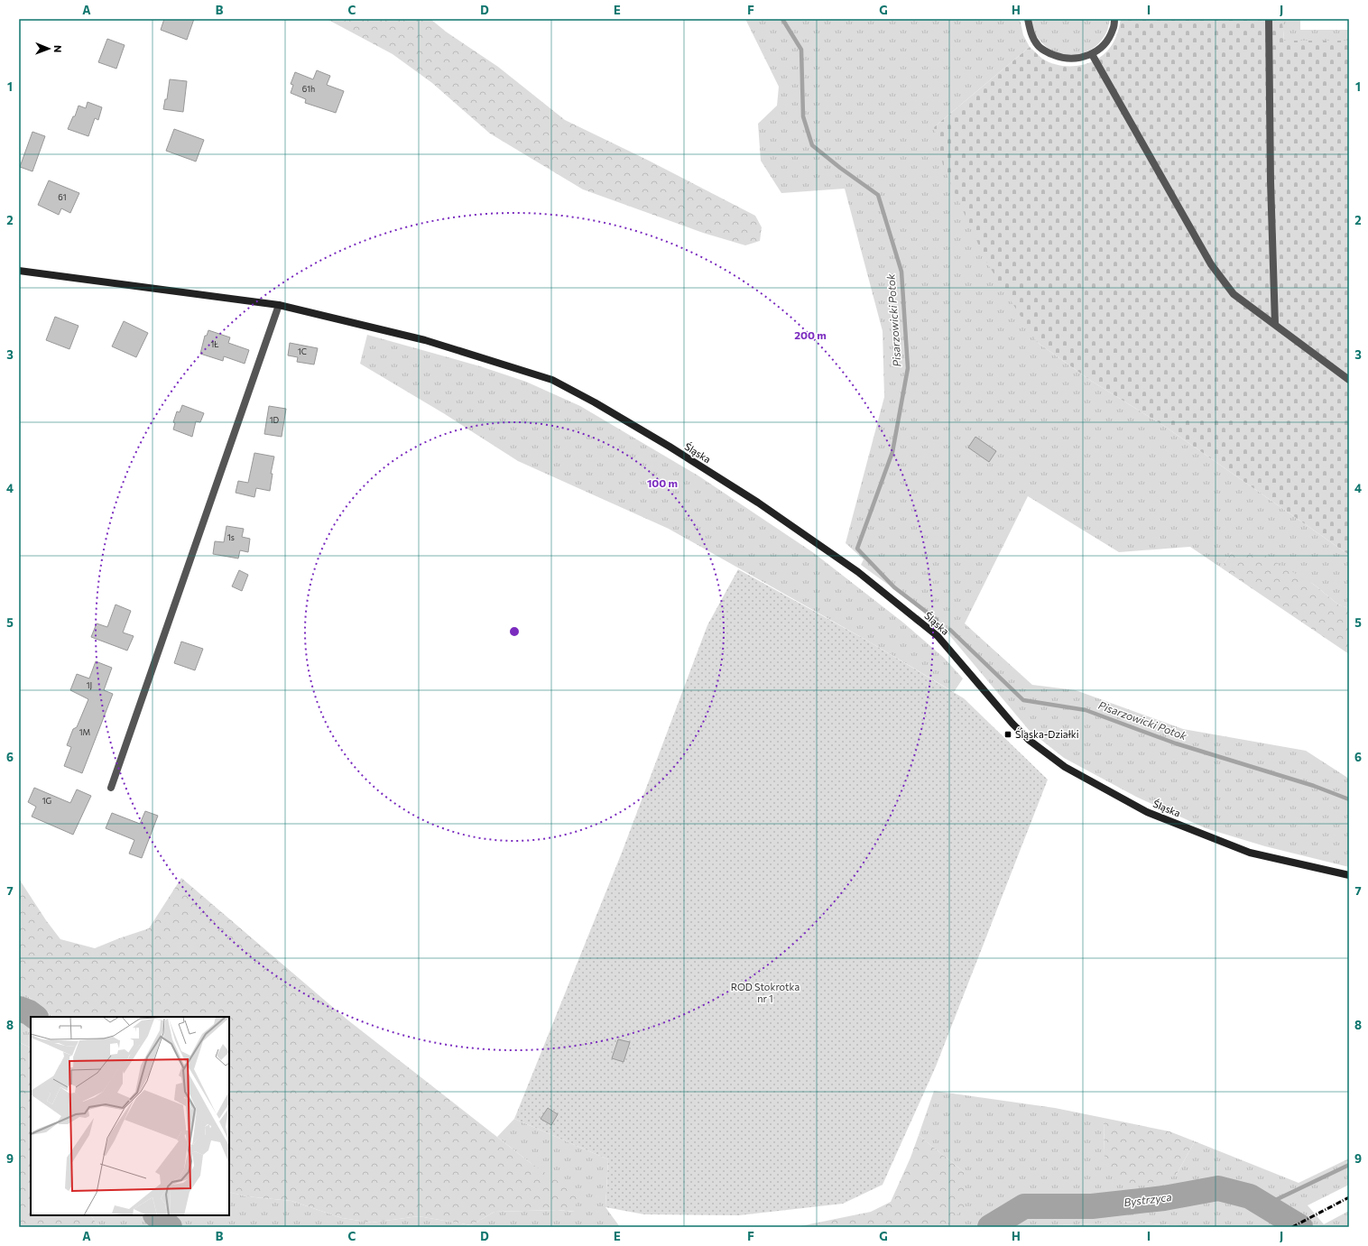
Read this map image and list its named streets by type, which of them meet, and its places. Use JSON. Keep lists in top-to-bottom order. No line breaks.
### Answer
{"streets":{"street":["Śląska"]},"water":["Pisarzowicki Potok","Bystrzyca"],"parks":["ROD Stokrotka nr 1"],"places":{"transit":["Śląska-Działki"]},"house_numbers":["61h","61","1Ł","1C","1D","1s","1J","1M","1G"],"north":"right","grid":{"columns":["A","B","C","D","E","F","G","H","I","J"],"rows":["1","2","3","4","5","6","7","8","9"]},"rings":["200 m","100 m"]}
